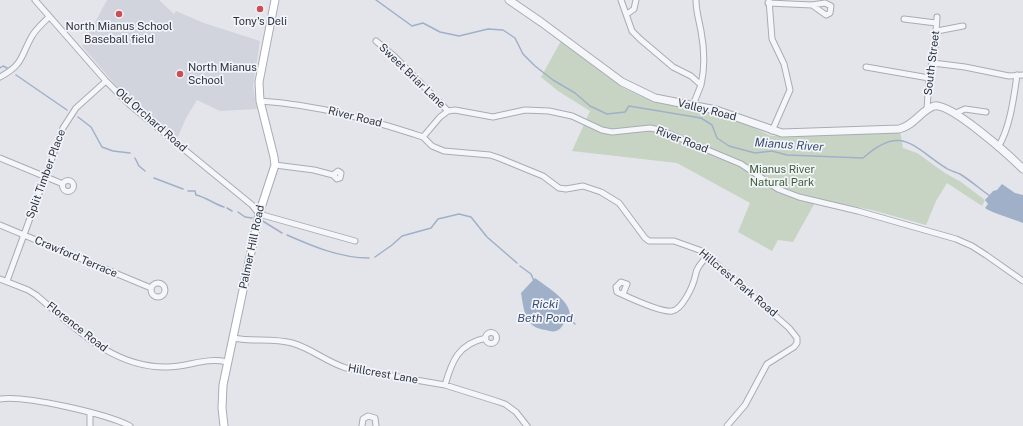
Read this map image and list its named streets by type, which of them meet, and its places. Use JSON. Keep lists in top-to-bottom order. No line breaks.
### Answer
{"streets":{"main road":["Palmer Hill Road"],"street":["South Street","Sweet Briar Lane","Valley Road","River Road","Old Orchard Road","Split Timber Place","Crawford Terrace","Hillcrest Park Road","Florence Road","Hillcrest Lane"]},"crossings":[["South Street","Valley Road"],["Sweet Briar Lane","River Road"],["River Road","Palmer Hill Road"],["River Road","Hillcrest Park Road"],["Old Orchard Road","Split Timber Place"],["Old Orchard Road","Palmer Hill Road"],["Split Timber Place","Crawford Terrace"],["Split Timber Place","Florence Road"],["Palmer Hill Road","Florence Road"],["Palmer Hill Road","Hillcrest Lane"]],"water":["Mianus River","Ricki Beth Pond"],"parks":["Mianus River Natural Park"],"places":["Tony's Deli","North Mianus School Baseball field","North Mianus School"]}
